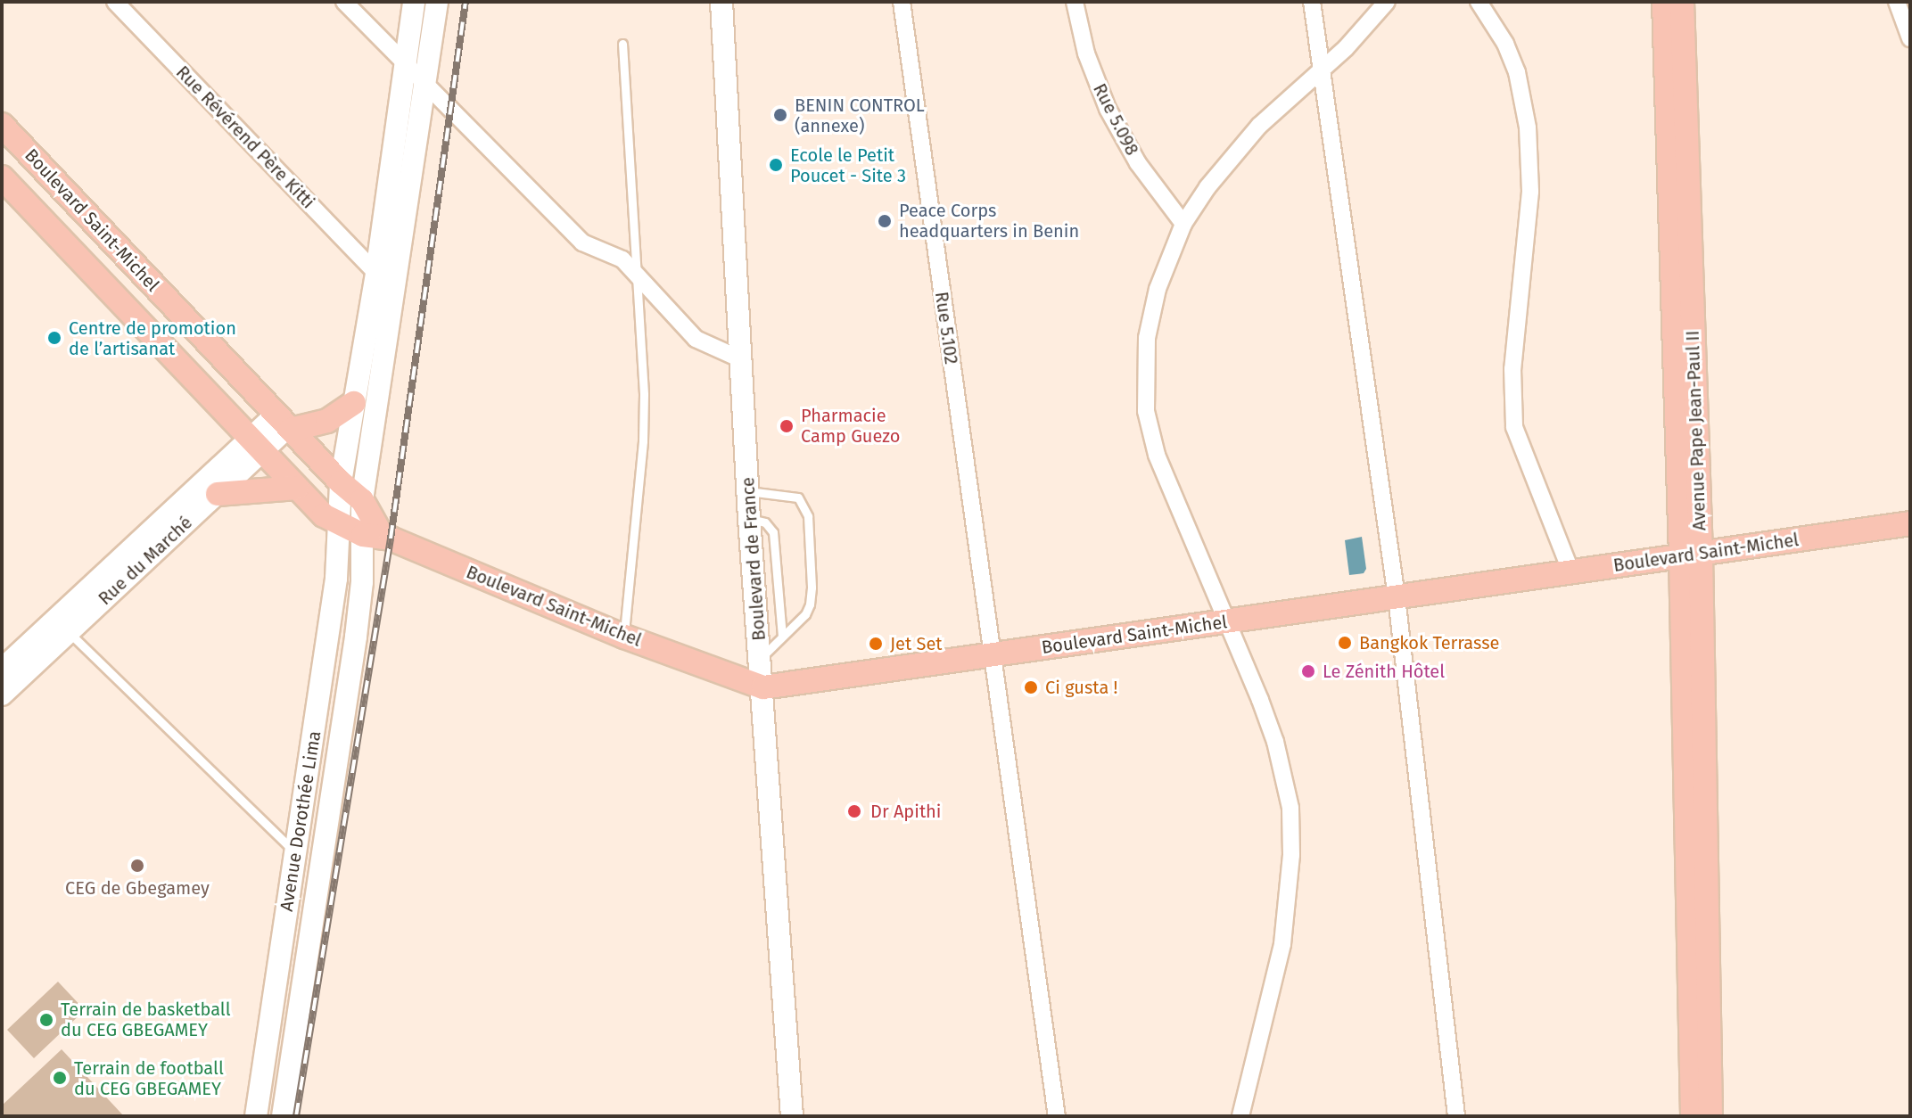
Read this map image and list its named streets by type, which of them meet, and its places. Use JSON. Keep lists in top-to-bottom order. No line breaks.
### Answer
{"streets":{"main road":["Boulevard Saint-Michel","Avenue Pape Jean-Paul II","Boulevard de France","Rue du Marché","Avenue Dorothée Lima"],"street":["Rue 5.098","Rue Révérend Père Kitti","Rue 5.102"]},"crossings":[["Boulevard Saint-Michel","Rue 5.102"],["Boulevard Saint-Michel","Avenue Pape Jean-Paul II"],["Boulevard Saint-Michel","Boulevard de France"],["Boulevard Saint-Michel","Rue du Marché"],["Boulevard Saint-Michel","Avenue Dorothée Lima"]],"places":["BENIN CONTROL (annexe)","Ecole le Petit Poucet - Site 3","Peace Corps headquarters in Benin","Centre de promotion de l’artisanat","Pharmacie Camp Guezo","Bangkok Terrasse","Jet Set","Le Zénith Hôtel","Ci gusta !","Dr Apithi","CEG de Gbegamey","Terrain de basketball du CEG GBEGAMEY","Terrain de football du CEG GBEGAMEY"]}
